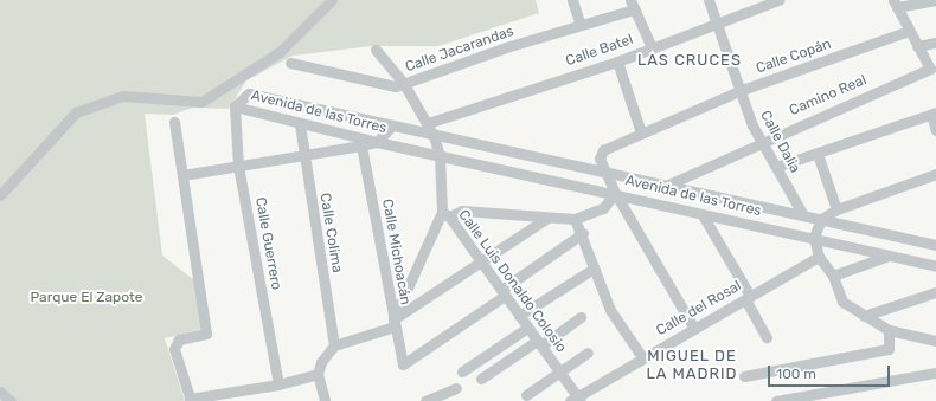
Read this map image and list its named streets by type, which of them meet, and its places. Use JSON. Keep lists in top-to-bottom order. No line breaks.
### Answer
{"streets":{"street":["Calle Jacarandas","Calle Batel","Calle Copán","Camino Real","Avenida de las Torres","Calle Dalia","Calle Colima","Calle Guerrero","Calle Michoacán","Calle Luis Donaldo Colosio","Calle del Rosal"]},"crossings":[["Calle Jacarandas","Calle Luis Donaldo Colosio"],["Calle Batel","Calle Dalia"],["Calle Batel","Calle Luis Donaldo Colosio"],["Calle Copán","Camino Real"],["Calle Copán","Avenida de las Torres"],["Calle Copán","Calle Dalia"],["Camino Real","Avenida de las Torres"],["Camino Real","Calle Dalia"],["Avenida de las Torres","Calle Dalia"],["Avenida de las Torres","Calle Colima"],["Avenida de las Torres","Calle Guerrero"],["Avenida de las Torres","Calle Luis Donaldo Colosio"],["Calle Michoacán","Calle Luis Donaldo Colosio"],["Calle Luis Donaldo Colosio","Calle del Rosal"]],"districts":["LAS CRUCES","MIGUEL DE LA MADRID"],"parks":["Parque El Zapote"],"scale_bar":"100 m"}
